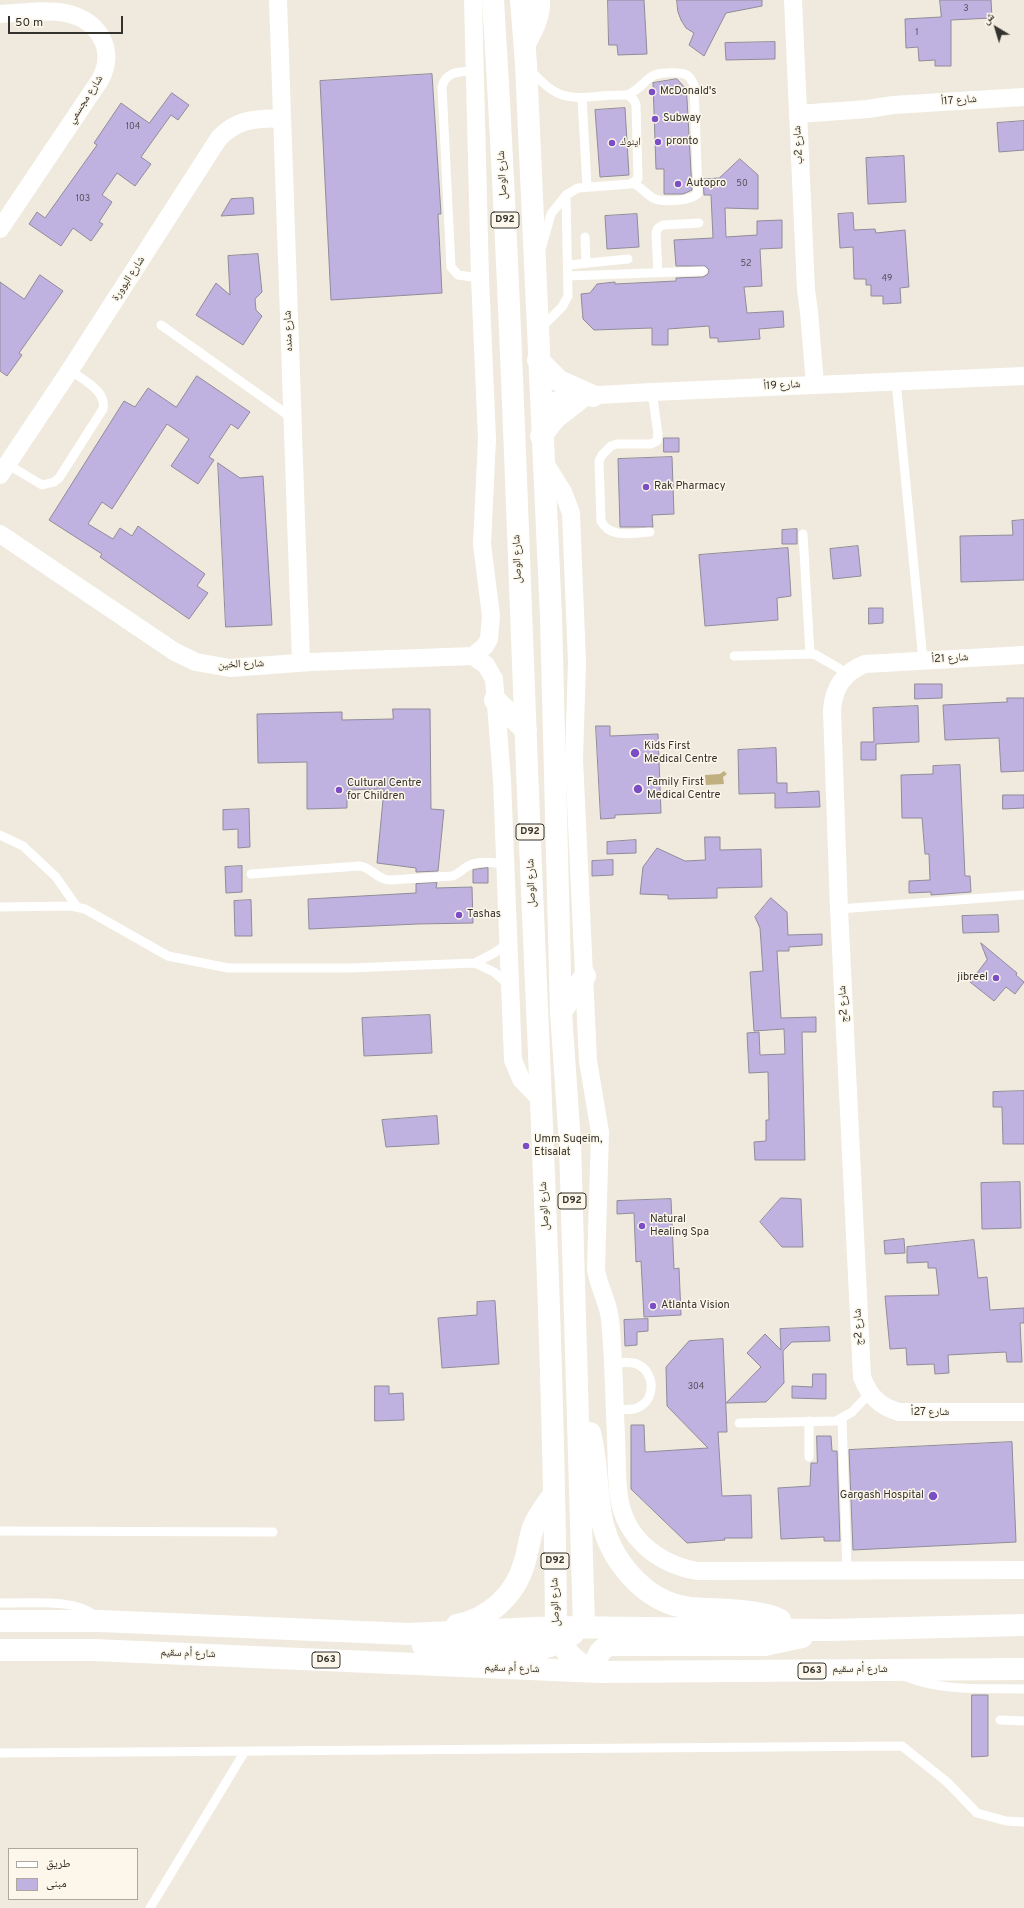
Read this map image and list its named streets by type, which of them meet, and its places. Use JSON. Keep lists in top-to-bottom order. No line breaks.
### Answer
{"streets":{"main road":["شارع الوصل","D92","شارع أم سقيم","D63"],"street":["شارع مجسمي","شارع 17أ","شارع 2ب","شارع البوورة","شارع منده","شارع 19أ","شارع 21أ","شارع الخين","شارع 2ج","شارع 27أ"]},"crossings":[["شارع 17أ","شارع 2ب"],["شارع 2ب","شارع 19أ"],["شارع الوصل","شارع أم سقيم"],["D92","شارع 19أ"],["شارع البوورة","شارع منده"],["شارع منده","شارع الخين"],["شارع 21أ","شارع 2ج"],["شارع 2ج","شارع 27أ"]],"places":["McDonald's","Subway","pronto","اينوك","Autopro","Rak Pharmacy","Kids First Medical Centre","Family First Medical Centre","Cultural Centre for Children","Tashas","jibreel","Umm Suqeim, Etisalat","Natural Healing Spa","Atlanta Vision","Gargash Hospital"],"house_numbers":["3","1","104","50","103","52","49","304"],"legend":["طريق","مبنى"],"scale_bar":"50 m","north":"top left"}
